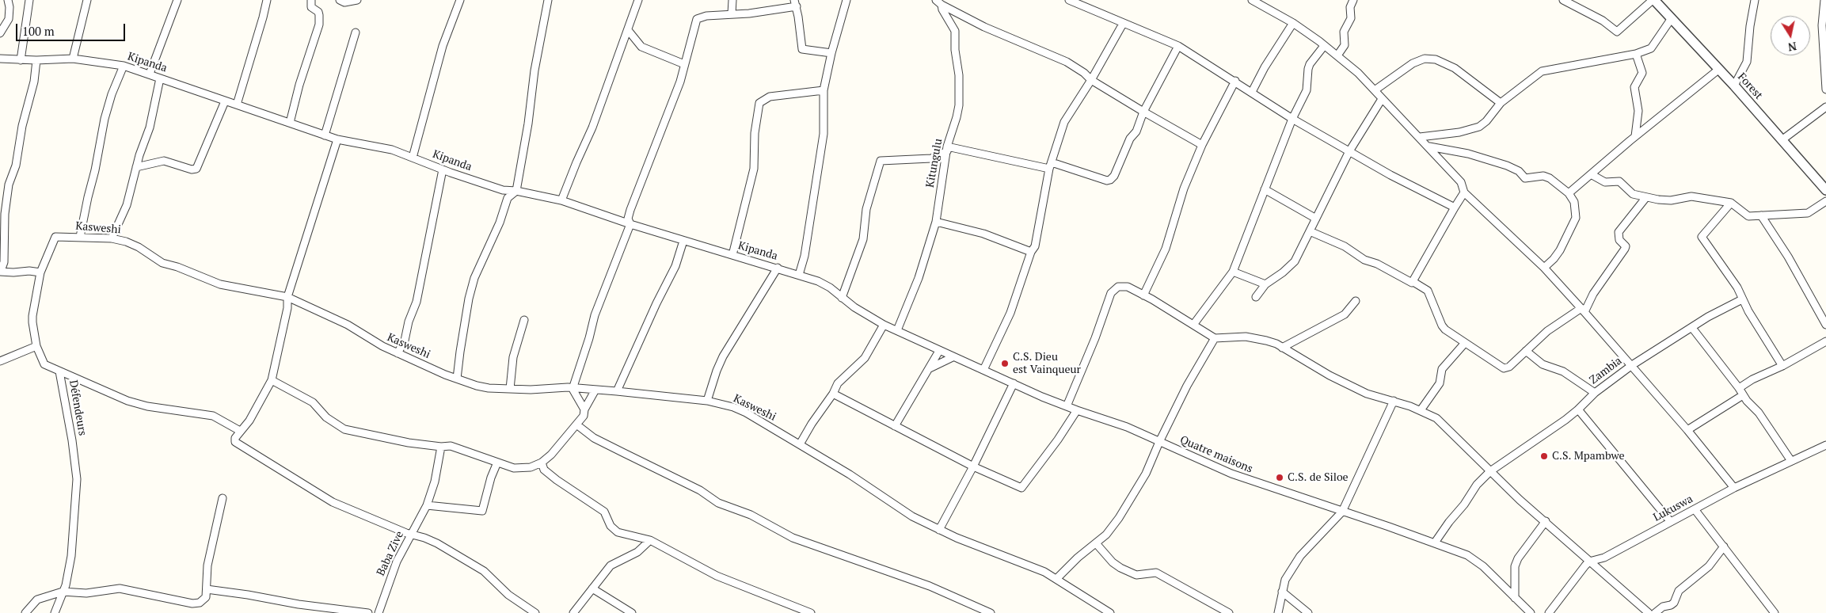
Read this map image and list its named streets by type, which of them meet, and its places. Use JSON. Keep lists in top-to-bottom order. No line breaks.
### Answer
{"streets":{"street":["Kipanda","Forest","Kitungulu","Kasweshi","Zambia","Défendeurs","Quatre maisons","Lukuswa","Baba Zive"]},"crossings":[["Kipanda","Quatre maisons"],["Kitungulu","Quatre maisons"],["Zambia","Quatre maisons"]],"places":["C.S. Dieu est Vainqueur","C.S. Mpambwe","C.S. de Siloe"],"scale_bar":"100 m","north":"bottom"}
